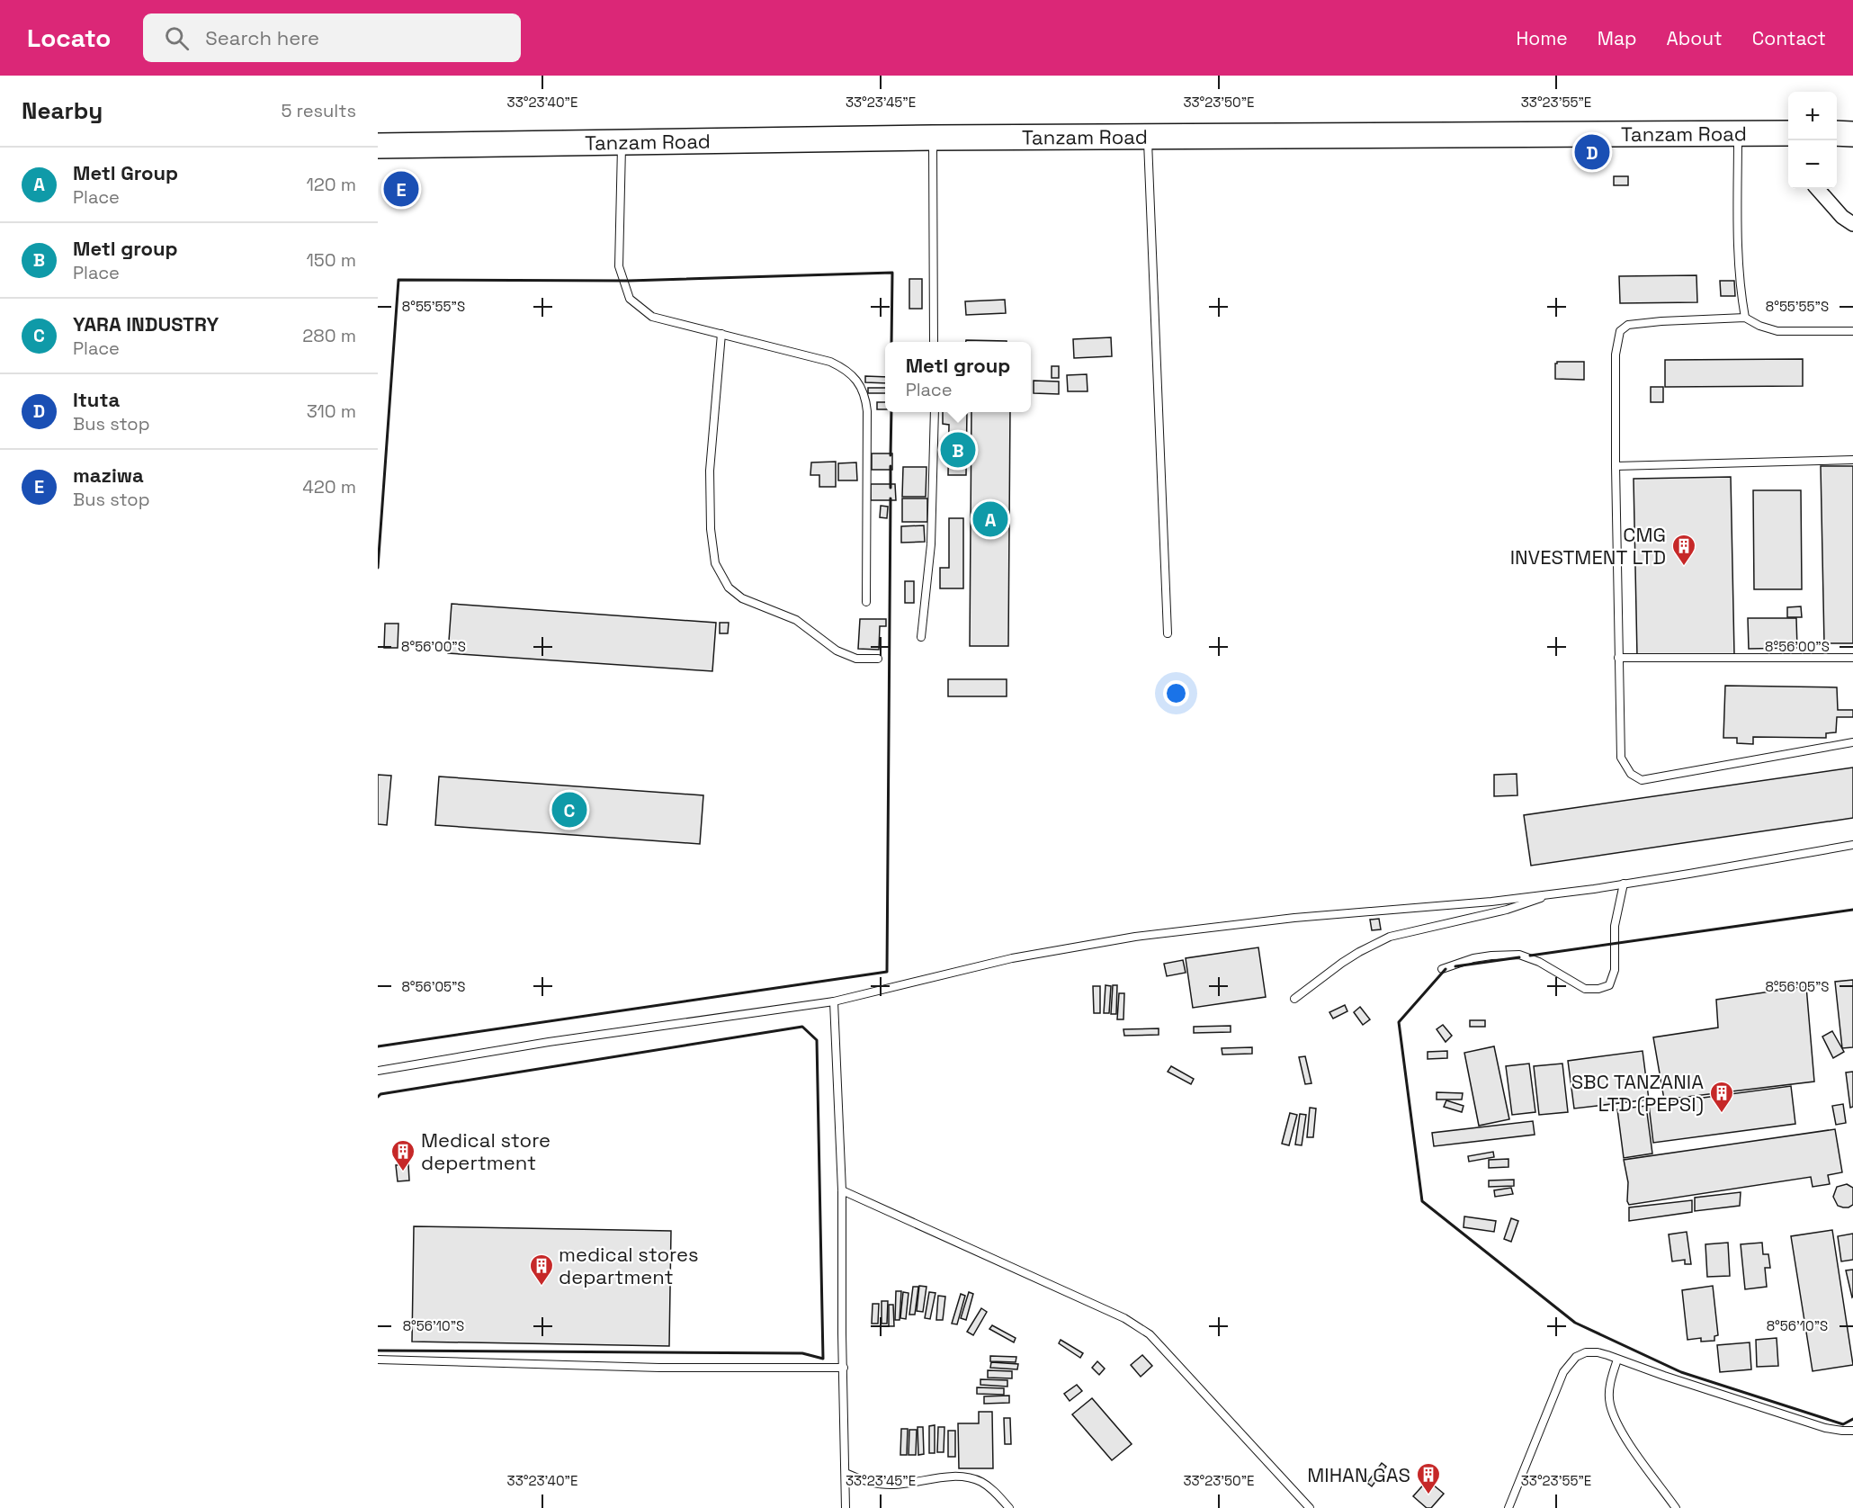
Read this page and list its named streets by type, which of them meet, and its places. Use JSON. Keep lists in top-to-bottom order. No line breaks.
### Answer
{"streets":{"highway":["Tanzam Road"]},"places":{"building":["CMG INVESTMENT LTD","SBC TANZANIA LTD (PEPSI)","Medical store depertment","medical stores department","MIHAN GAS"]},"page":{"header":"Locato","search":"Search here","nav":["Home","Map","About","Contact"],"heading":["Nearby","5 results"],"map_buttons":["+","−"],"pins":["D","E","B","A","C"],"list":[{"mark":"A","name":"Metl Group","note":"Place","value":"120 m"},{"mark":"B","name":"Metl group","note":"Place","value":"150 m"},{"mark":"C","name":"YARA INDUSTRY","note":"Place","value":"280 m"},{"mark":"D","name":"Ituta","note":"Bus stop","value":"310 m"},{"mark":"E","name":"maziwa","note":"Bus stop","value":"420 m"}],"popup":["Metl group","Place"]},"coordinates":["33°23'40\"E","33°23'45\"E","33°23'50\"E","33°23'55\"E","8°55'55\"S","8°56'00\"S","8°56'05\"S","8°56'10\"S"]}
